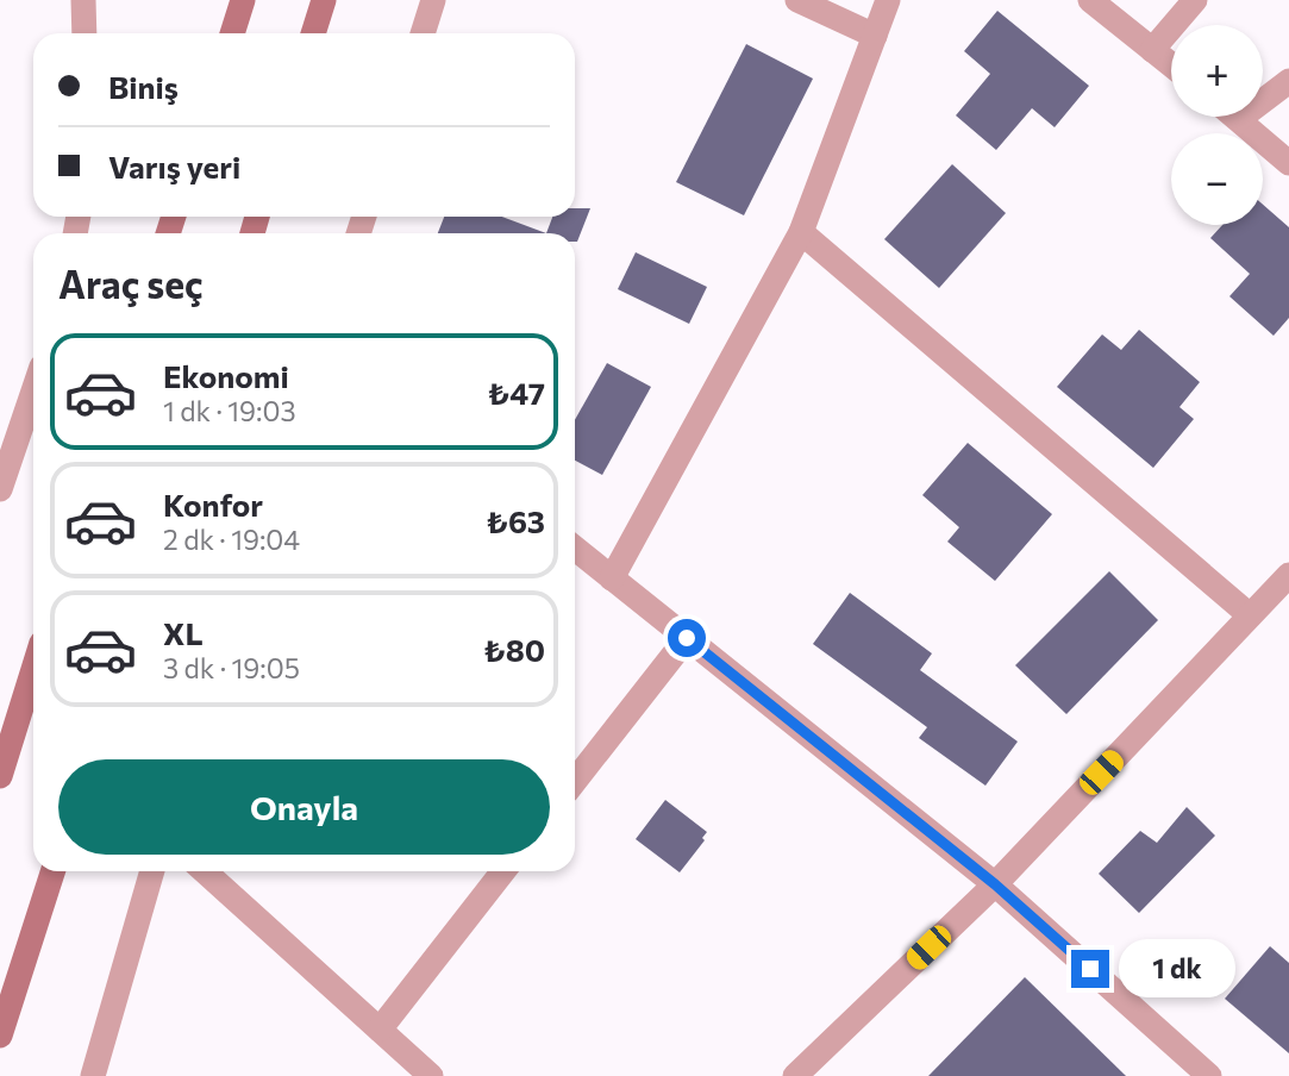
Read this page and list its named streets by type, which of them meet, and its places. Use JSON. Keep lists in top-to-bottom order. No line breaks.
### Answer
{"page":{"map_buttons":["+","−"],"banner":["Biniş","Varış yeri"],"heading":"Araç seç","list":[{"name":"Ekonomi","note":"1 dk · 19:03","value":"₺47"},{"name":"Konfor","note":"2 dk · 19:04","value":"₺63"},{"name":"XL","note":"3 dk · 19:05","value":"₺80"}],"buttons":"Onayla","bubble":"1 dk"}}
